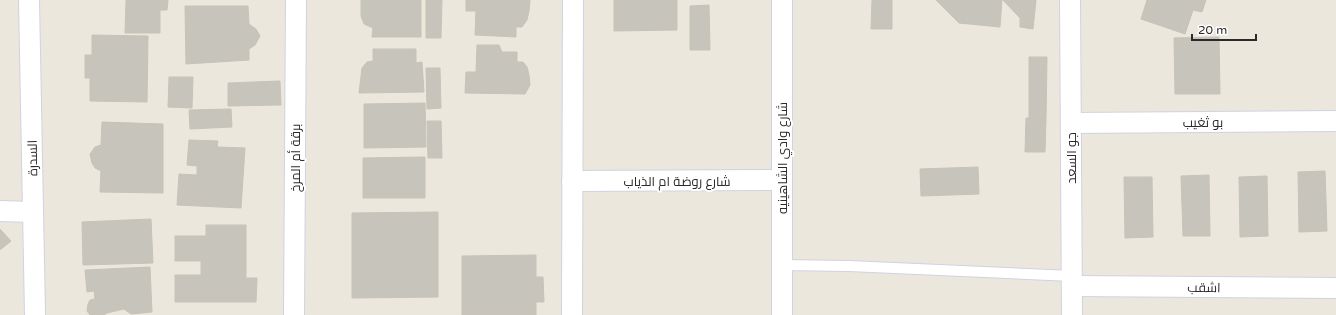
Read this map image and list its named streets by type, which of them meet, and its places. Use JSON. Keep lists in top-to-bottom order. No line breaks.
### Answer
{"streets":{"street":["بو ثغيب","السدرة","برقة أم المرخ","شارع وادي الشاهينيه","جو السعد","شارع روضة ام الذياب","اشقب"]},"crossings":[["بو ثغيب","جو السعد"],["شارع وادي الشاهينيه","شارع روضة ام الذياب"],["جو السعد","اشقب"]],"scale_bar":"20 m"}
